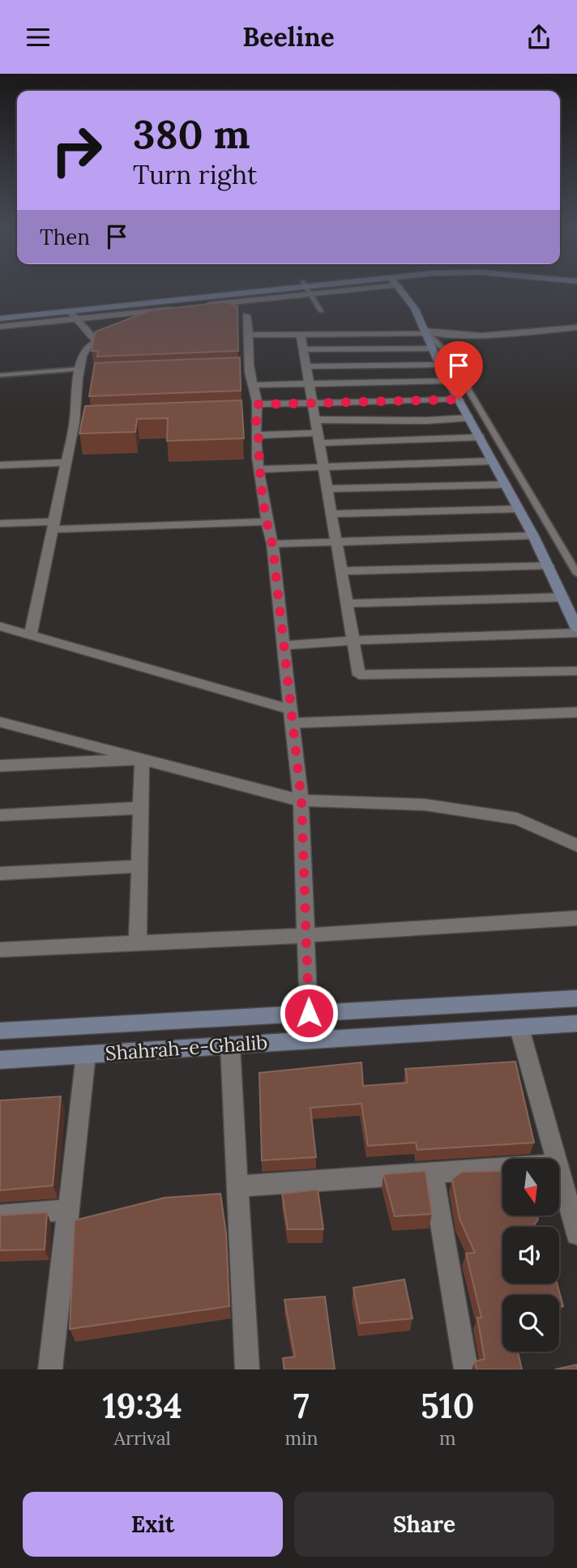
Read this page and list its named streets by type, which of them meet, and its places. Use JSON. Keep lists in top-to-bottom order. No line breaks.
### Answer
{"streets":{"main road":["Shahrah-e-Ghalib"]},"north":"bottom","page":{"header":"Beeline","turn":["380 m","Turn right"],"then":"Then","eta":["19:34","Arrival","7","min","510","m"],"buttons":["Exit","Share"]}}
